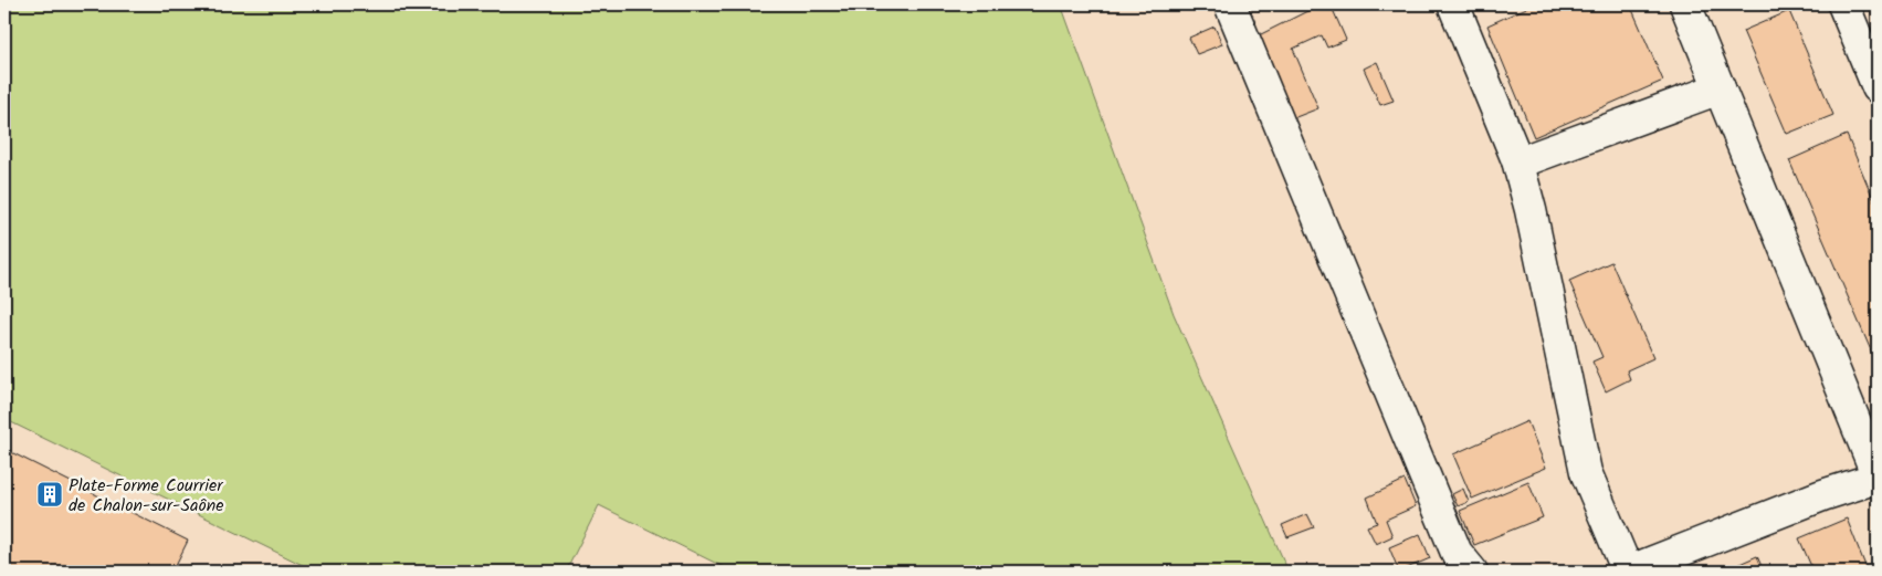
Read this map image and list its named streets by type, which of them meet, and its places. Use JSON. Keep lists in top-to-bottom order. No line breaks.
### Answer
{"places":{"building":["Plate-Forme Courrier de Chalon-sur-Saône"]}}
